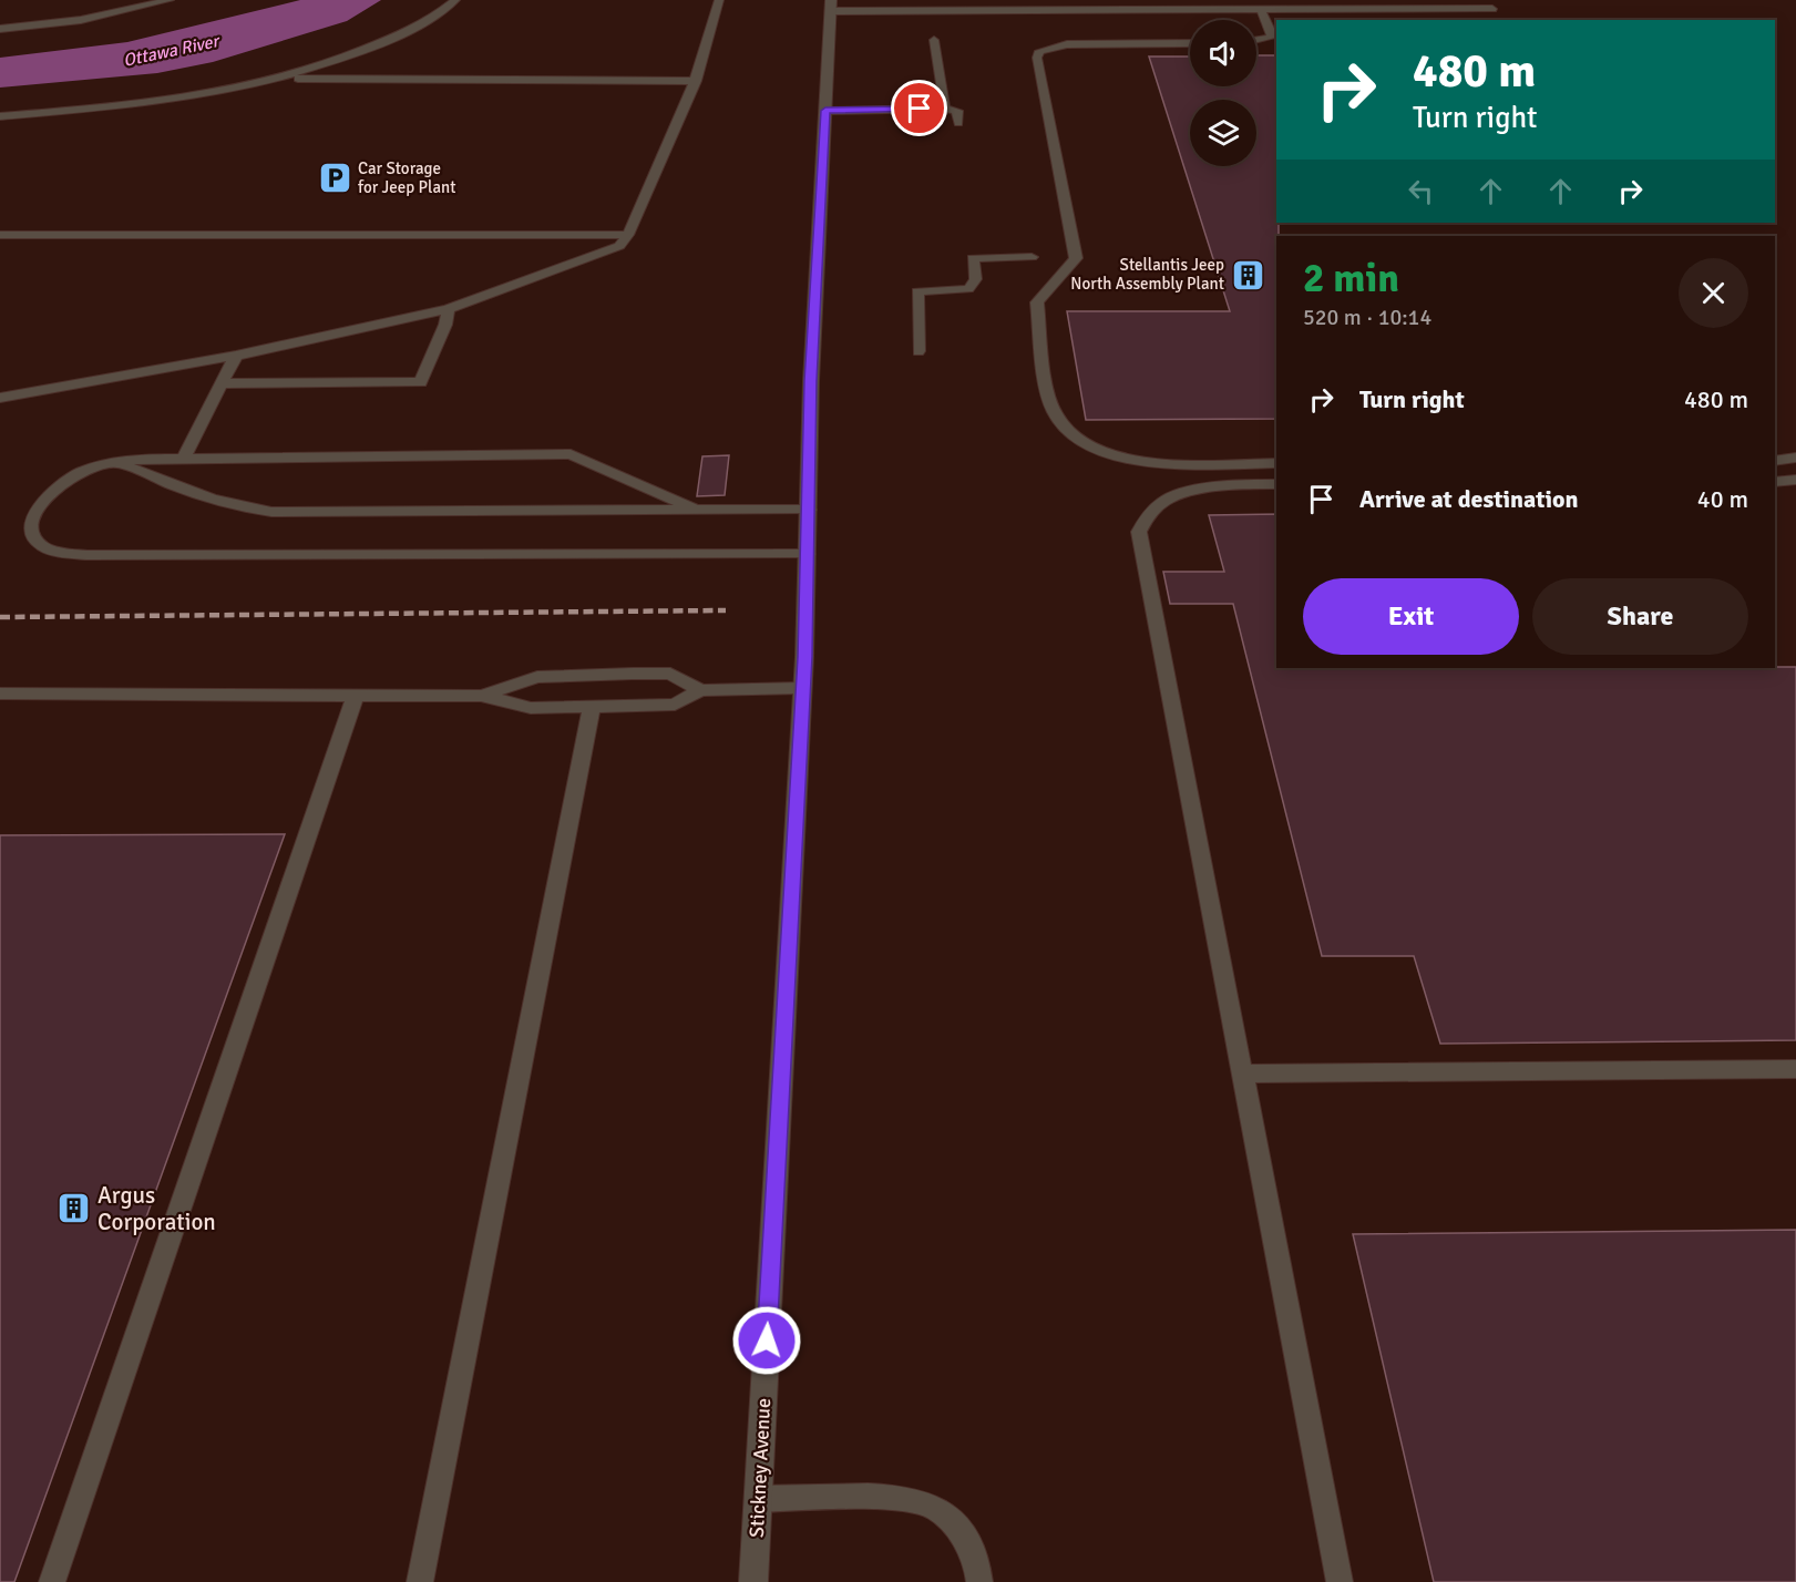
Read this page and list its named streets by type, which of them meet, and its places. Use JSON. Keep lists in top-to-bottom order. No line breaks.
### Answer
{"streets":{"street":["Stickney Avenue"]},"water":["Ottawa River"],"places":{"parking":["Car Storage for Jeep Plant"],"building":["Stellantis Jeep North Assembly Plant","Argus Corporation"]},"page":{"turn":["480 m","Turn right"],"heading":["2 min","520 m · 10:14"],"list":[{"name":"Turn right","value":"480 m"},{"name":"Arrive at destination","value":"40 m"}],"buttons":["Exit","Share"]}}
